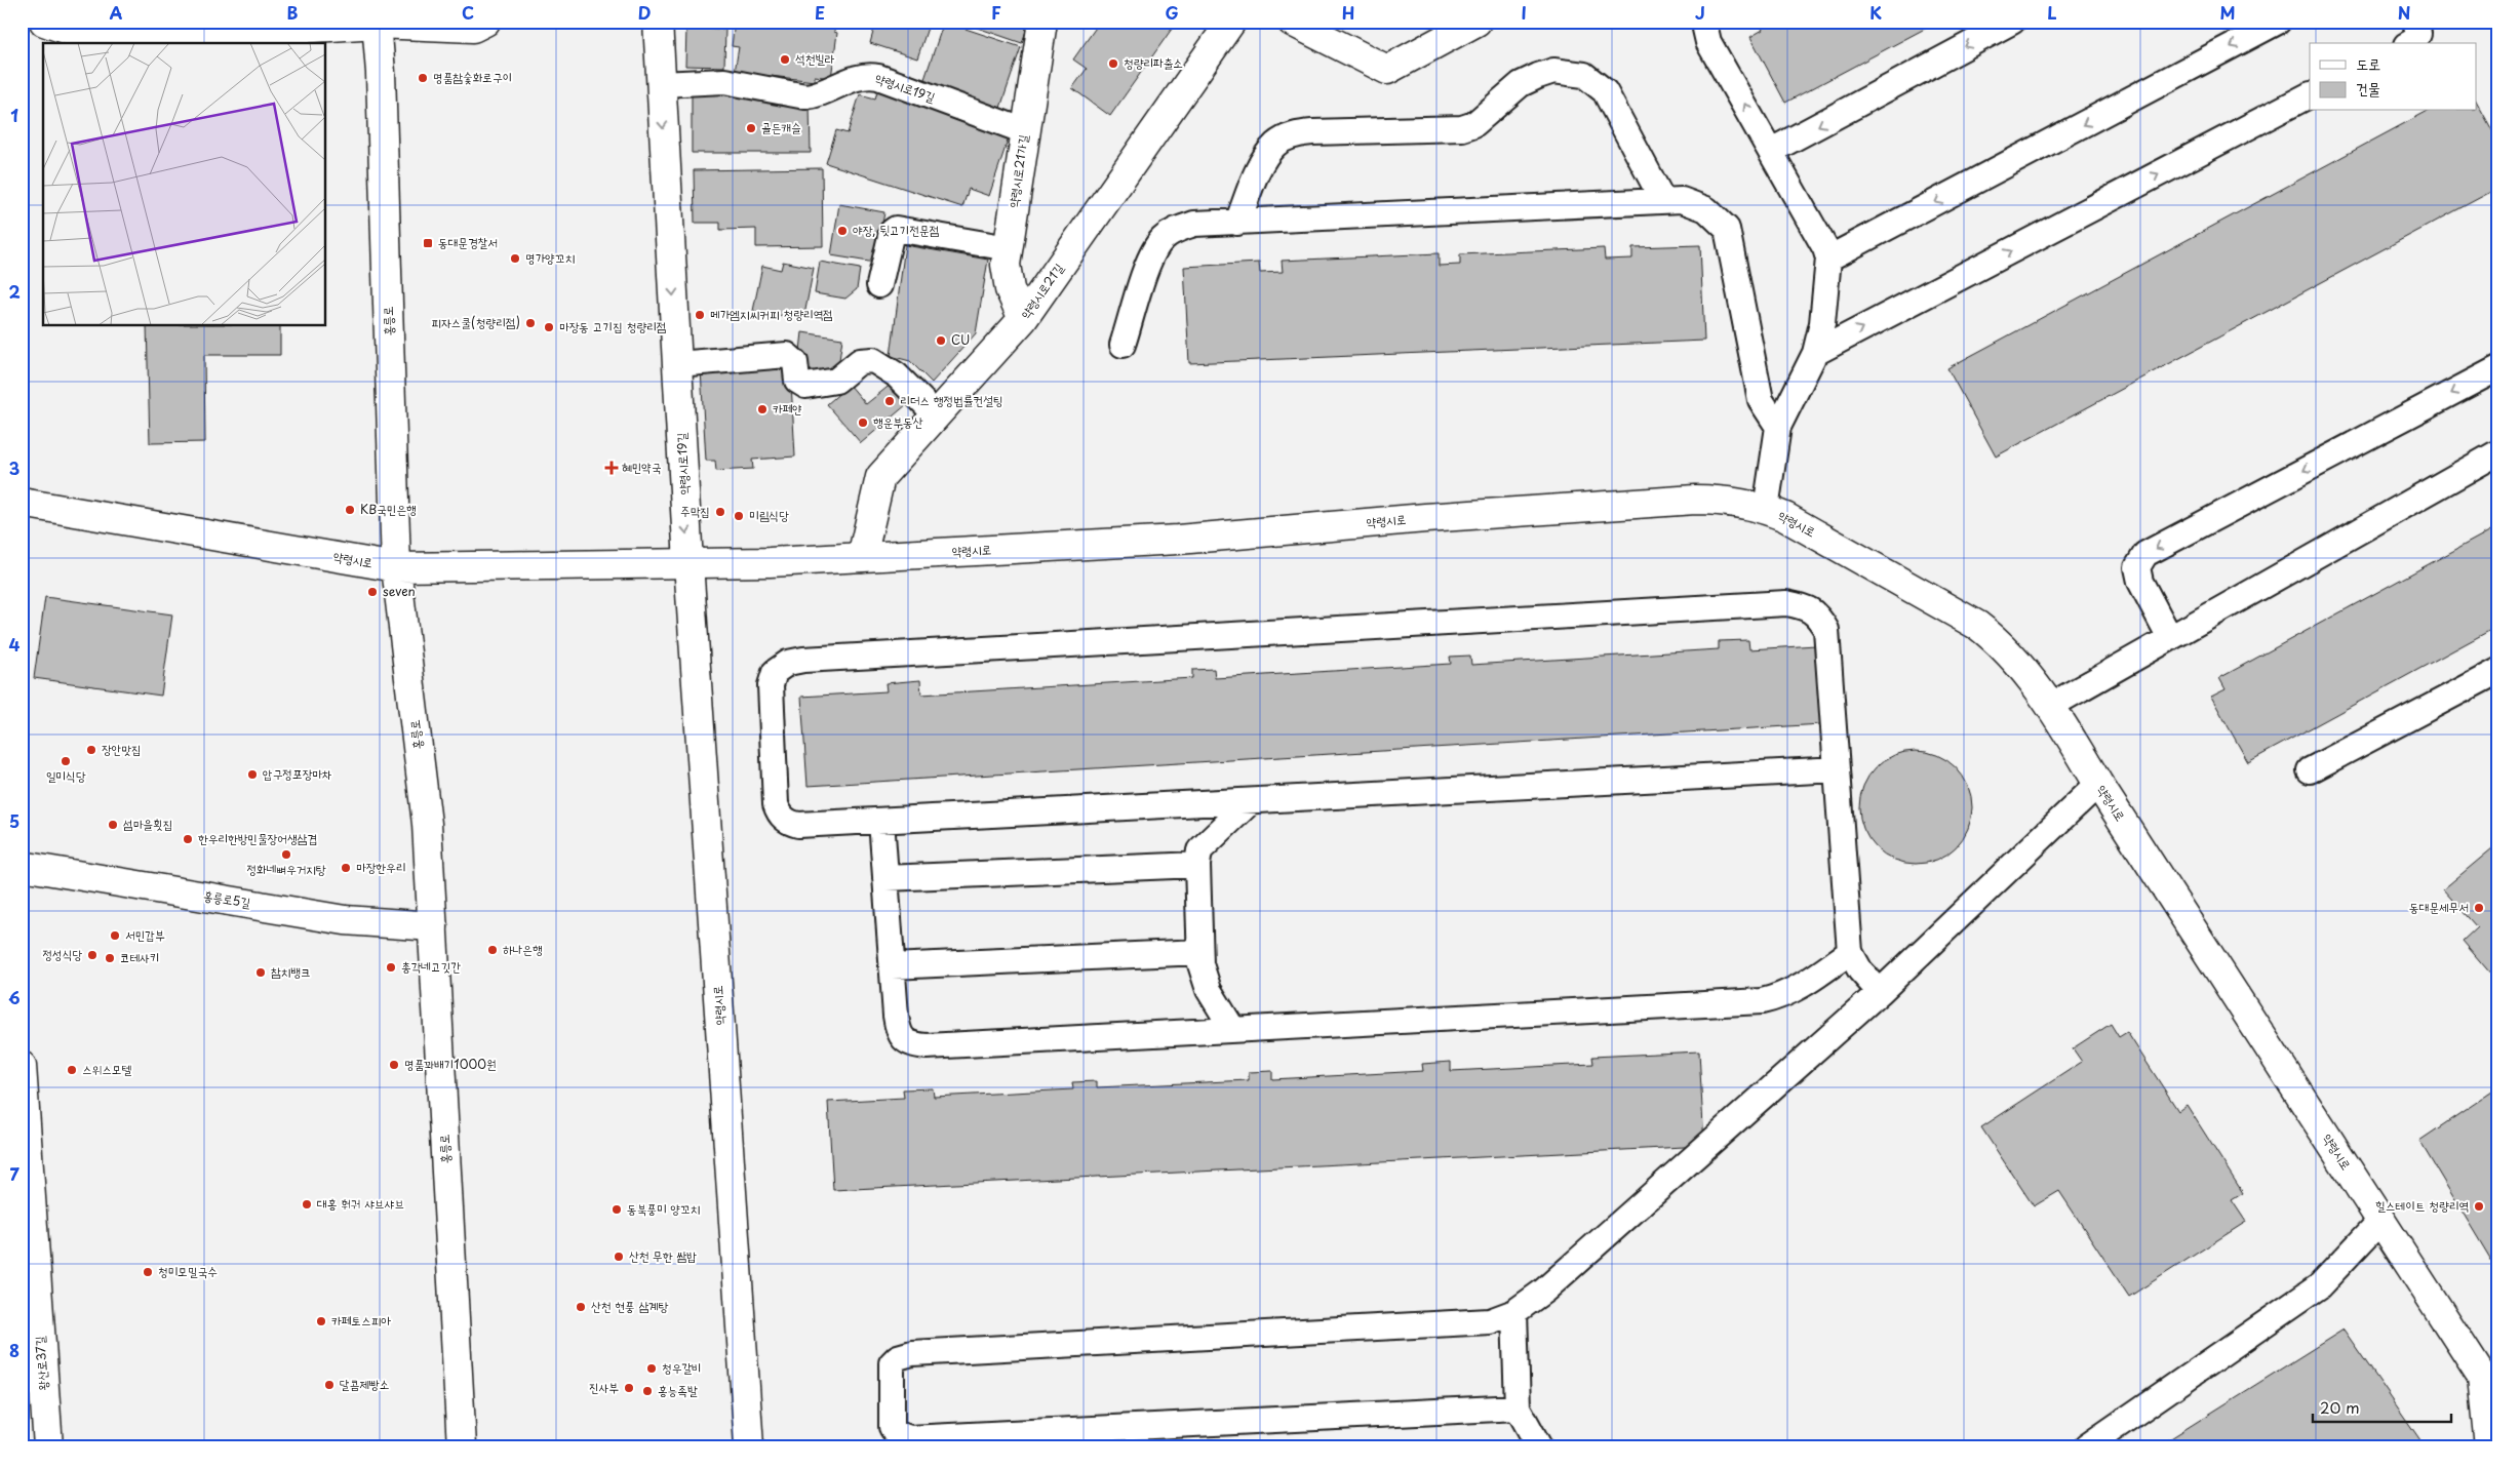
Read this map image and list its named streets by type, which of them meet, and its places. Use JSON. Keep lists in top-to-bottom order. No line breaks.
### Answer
{"streets":{"main road":["약령시로19길","약령시로21가길","약령시로21길","홍릉로","약령시로","홍릉로5길","왕산로37길"]},"crossings":[["약령시로19길","약령시로21가길"],["약령시로19길","약령시로"],["약령시로21가길","약령시로21길"],["약령시로21길","약령시로"],["홍릉로","약령시로"],["홍릉로","홍릉로5길"]],"one_way":["약령시로19길"],"places":{"other":["석천빌라","청량리파출소","명품참숯화로구이","골든캐슬","야장, 뒷고기전문점","명가양꼬치","메가엠지씨커피 청량리역점","피자스쿨(청량리점)","마장동 고기집 청량리점","CU","리더스 행정법률컨설팅","카페얀","행운부동산","KB국민은행","주막집","미림식당","seven","장안맛집","일미식당","압구정포장마차","섬마을횟집","한우리한방민물장어생삼겹","정화네뼈우거지탕","마장한우리","동대문세무서","서민갑부","하나은행","정성식당","코테사키","총각네고깃간","참치뱅크","명품꽈배기1000원","스위스모텔","대홍 훠궈 샤브샤브","힐스테이트 청량리역","동북풍미 양꼬치","산천 무한 쌈밥","청미모밀국수","산천 현풍 삼계탕","카페토스피아","청우갈비","달콤제빵소","진사부","홍능족발"],"transit":["동대문경찰서"],"health":["혜민약국"]},"legend":["도로","건물"],"scale_bar":"20 m","grid":{"columns":["A","B","C","D","E","F","G","H","I","J","K","L","M","N"],"rows":["1","2","3","4","5","6","7","8"]}}
